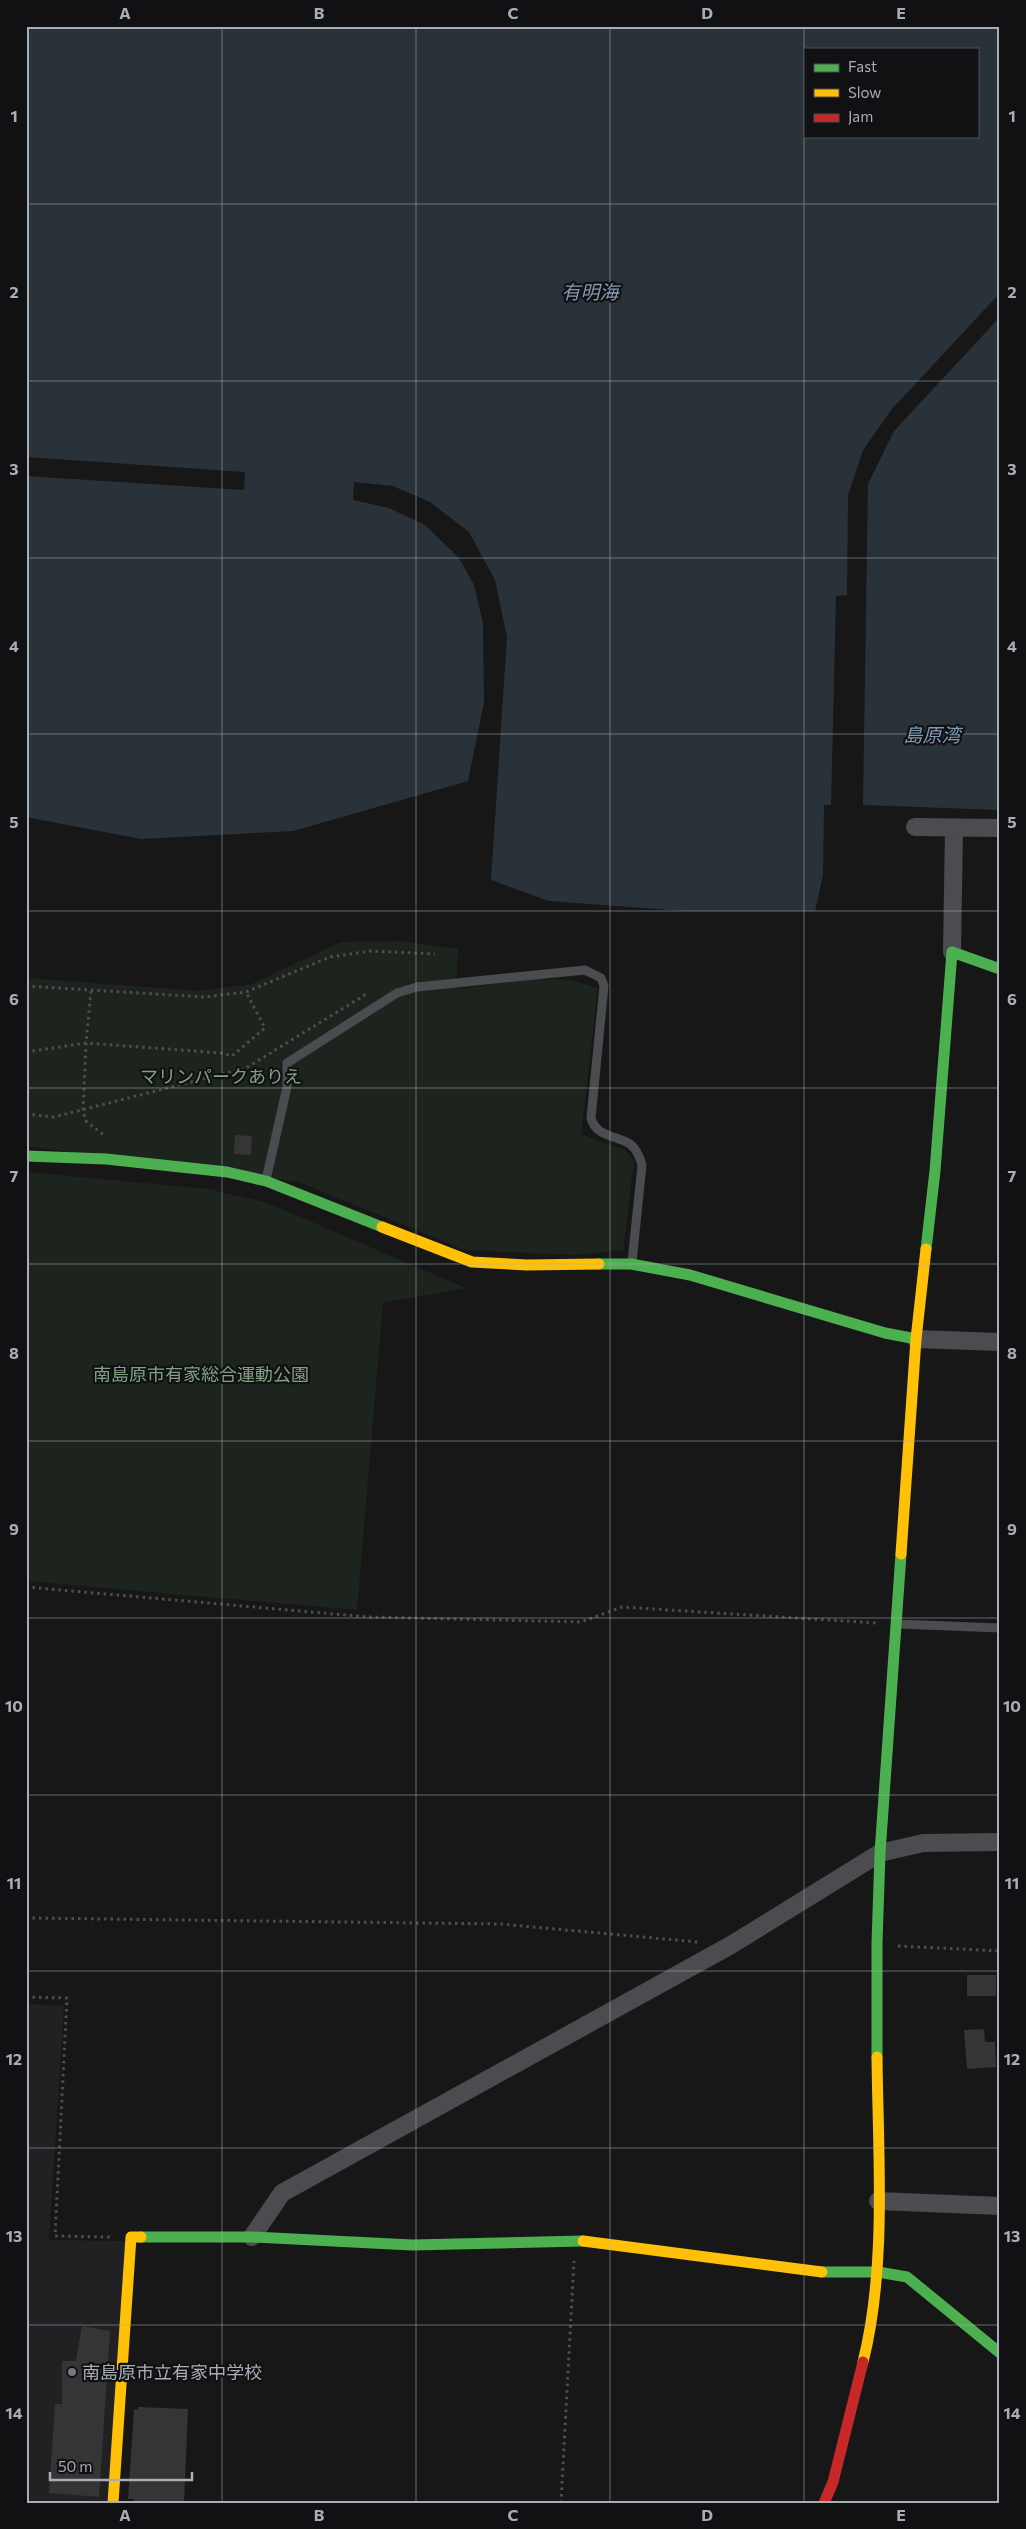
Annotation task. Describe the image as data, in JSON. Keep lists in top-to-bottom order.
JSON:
{
  "water": ["有明海", "島原湾"],
  "parks": ["マリンパークありえ", "南島原市有家総合運動公園"],
  "places": ["南島原市立有家中学校"],
  "legend": ["Fast", "Slow", "Jam"],
  "scale_bar": "50 m",
  "grid": {
    "columns": [
      "A",
      "B",
      "C",
      "D",
      "E"
    ],
    "rows": [
      "1",
      "2",
      "3",
      "4",
      "5",
      "6",
      "7",
      "8",
      "9",
      "10",
      "11",
      "12",
      "13",
      "14"
    ]
  }
}
